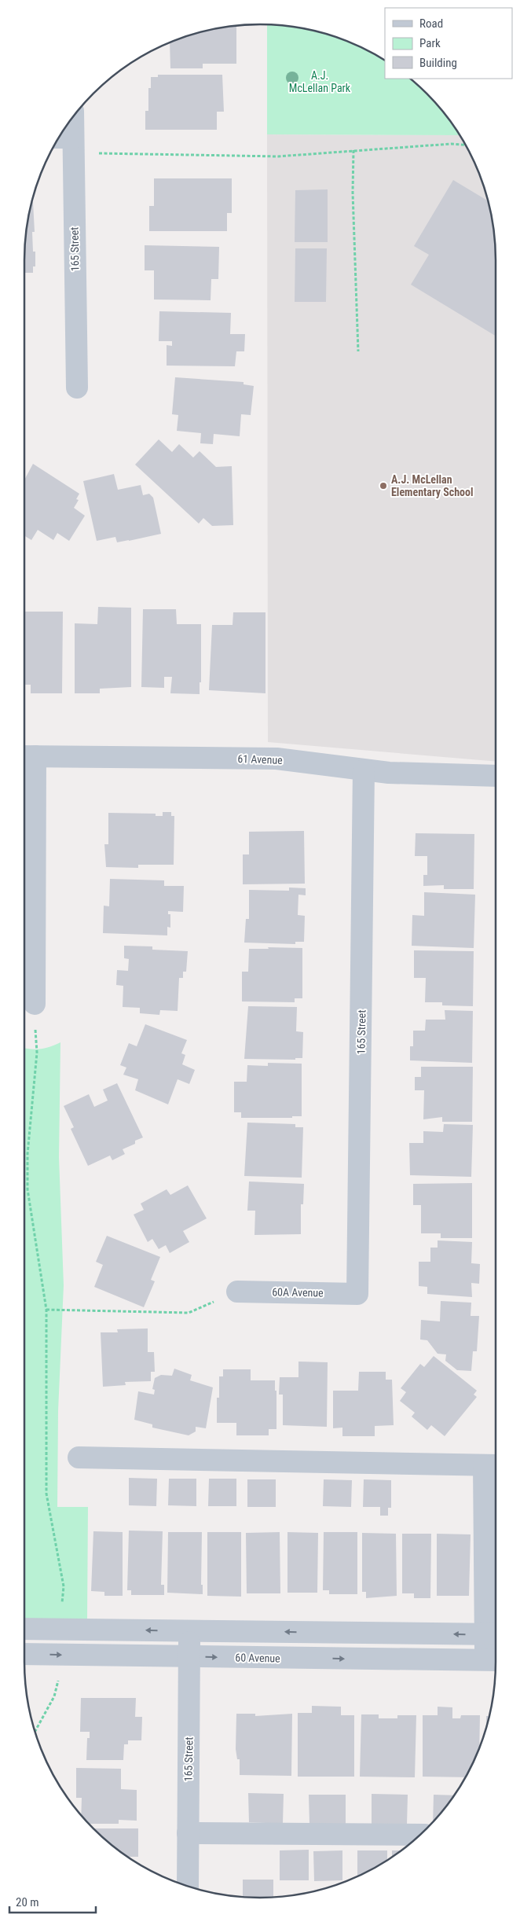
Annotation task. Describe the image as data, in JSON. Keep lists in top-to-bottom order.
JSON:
{
  "streets": {
    "street": [
      "165 Street",
      "61 Avenue",
      "60A Avenue",
      "60 Avenue"
    ]
  },
  "crossings": [
    ["165 Street", "61 Avenue"],
    ["165 Street", "60A Avenue"],
    ["165 Street", "60 Avenue"]
  ],
  "parks": ["A.J. McLellan Park"],
  "places": ["A.J. McLellan Elementary School"],
  "legend": ["Road", "Park", "Building"],
  "scale_bar": "20 m"
}
